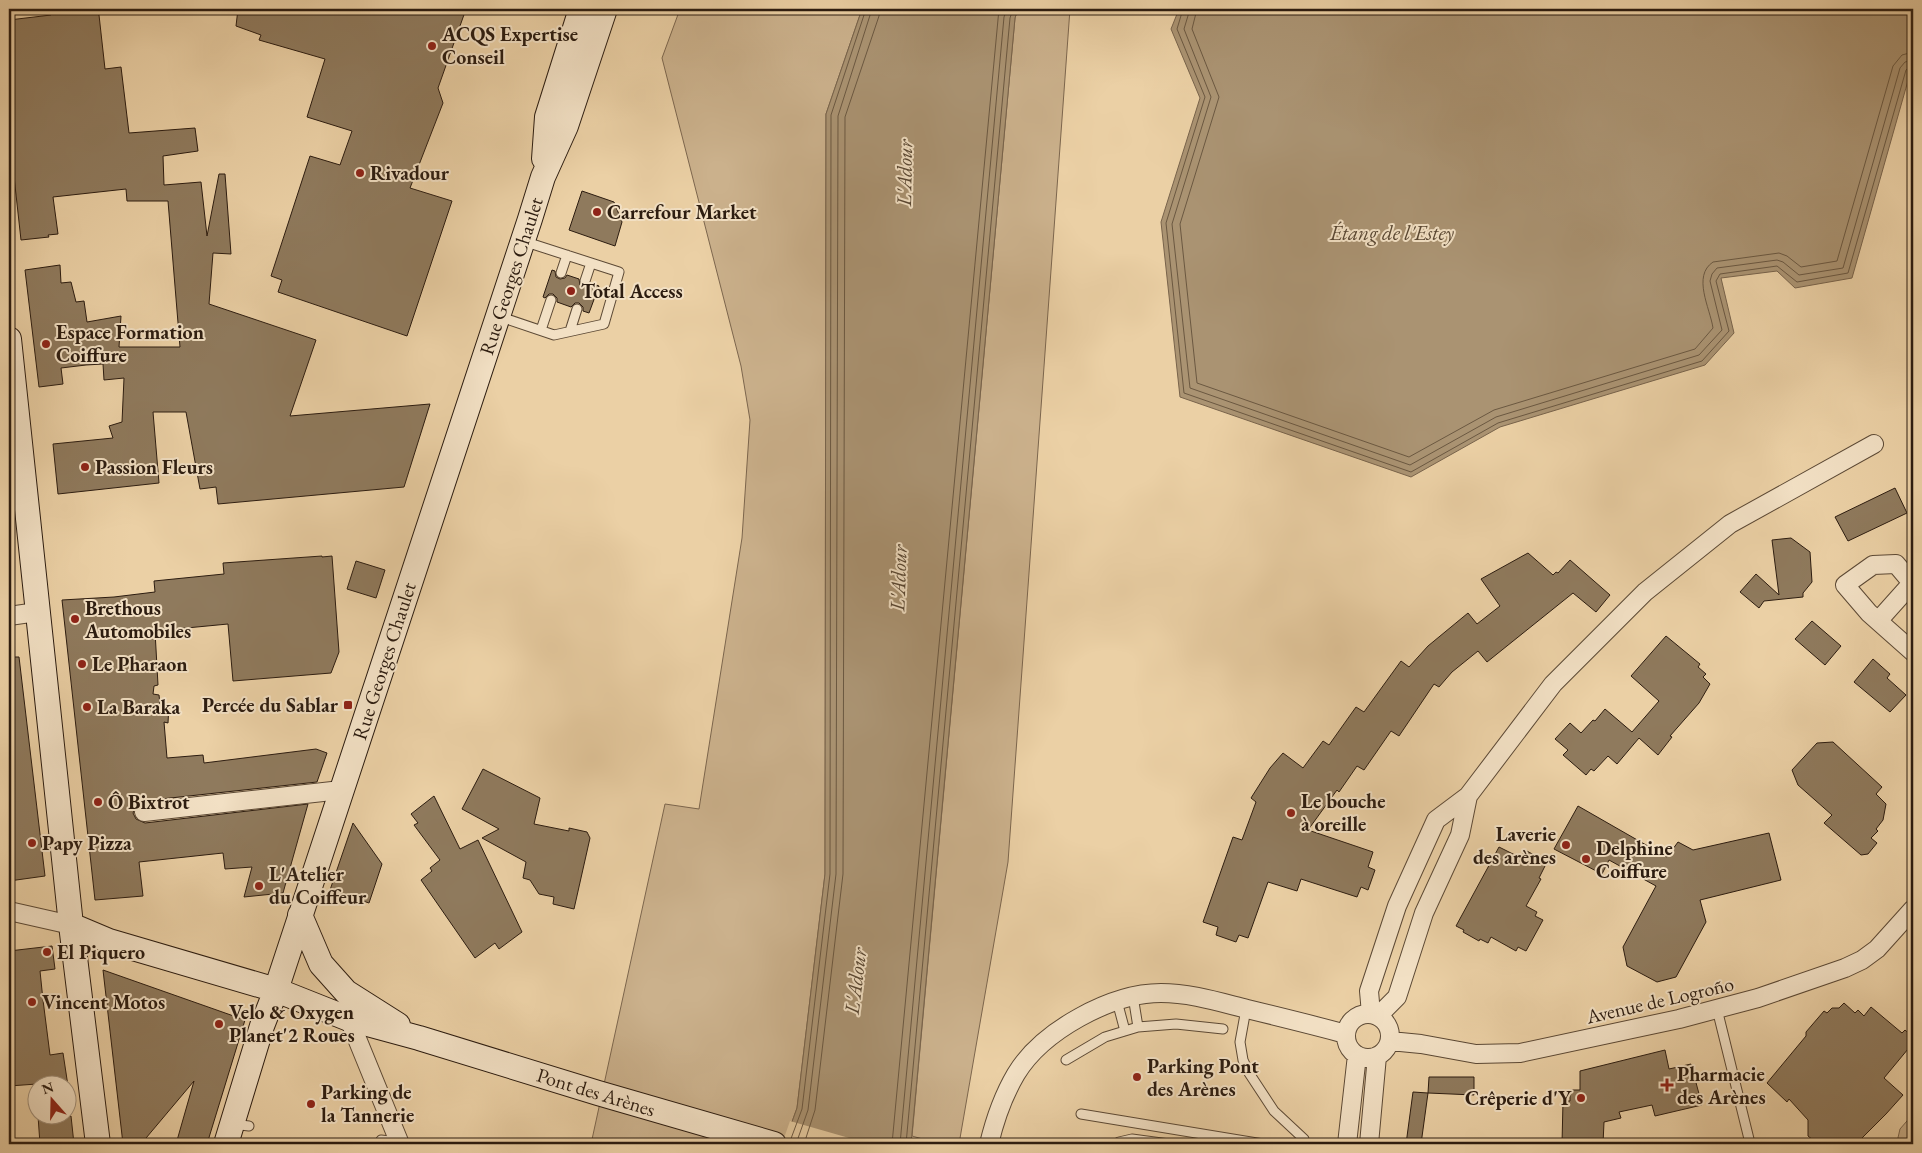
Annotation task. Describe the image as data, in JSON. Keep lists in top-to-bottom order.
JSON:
{
  "streets": {
    "main road": ["Rue Georges Chaulet", "Pont des Arènes"],
    "street": ["Avenue de Logroño"]
  },
  "water": ["L'Adour", "Étang de l'Estey"],
  "places": {
    "other": [
      "ACQS Expertise Conseil",
      "Rivadour",
      "Carrefour Market",
      "Total Access",
      "Espace Formation Coiffure",
      "Passion Fleurs",
      "Brethous Automobiles",
      "Le Pharaon",
      "La Baraka",
      "Ô Bixtrot",
      "Le bouche à oreille",
      "Papy Pizza",
      "Laverie des arènes",
      "Delphine Coiffure",
      "L'Atelier du Coiffeur",
      "El Piquero",
      "Vincent Motos",
      "Velo & Oxygen Planet'2 Roues",
      "Parking Pont des Arènes",
      "Crêperie d'Y",
      "Parking de la Tannerie"
    ],
    "transit": ["Percée du Sablar"],
    "health": ["Pharmacie des Arènes"]
  },
  "north": "top"
}
